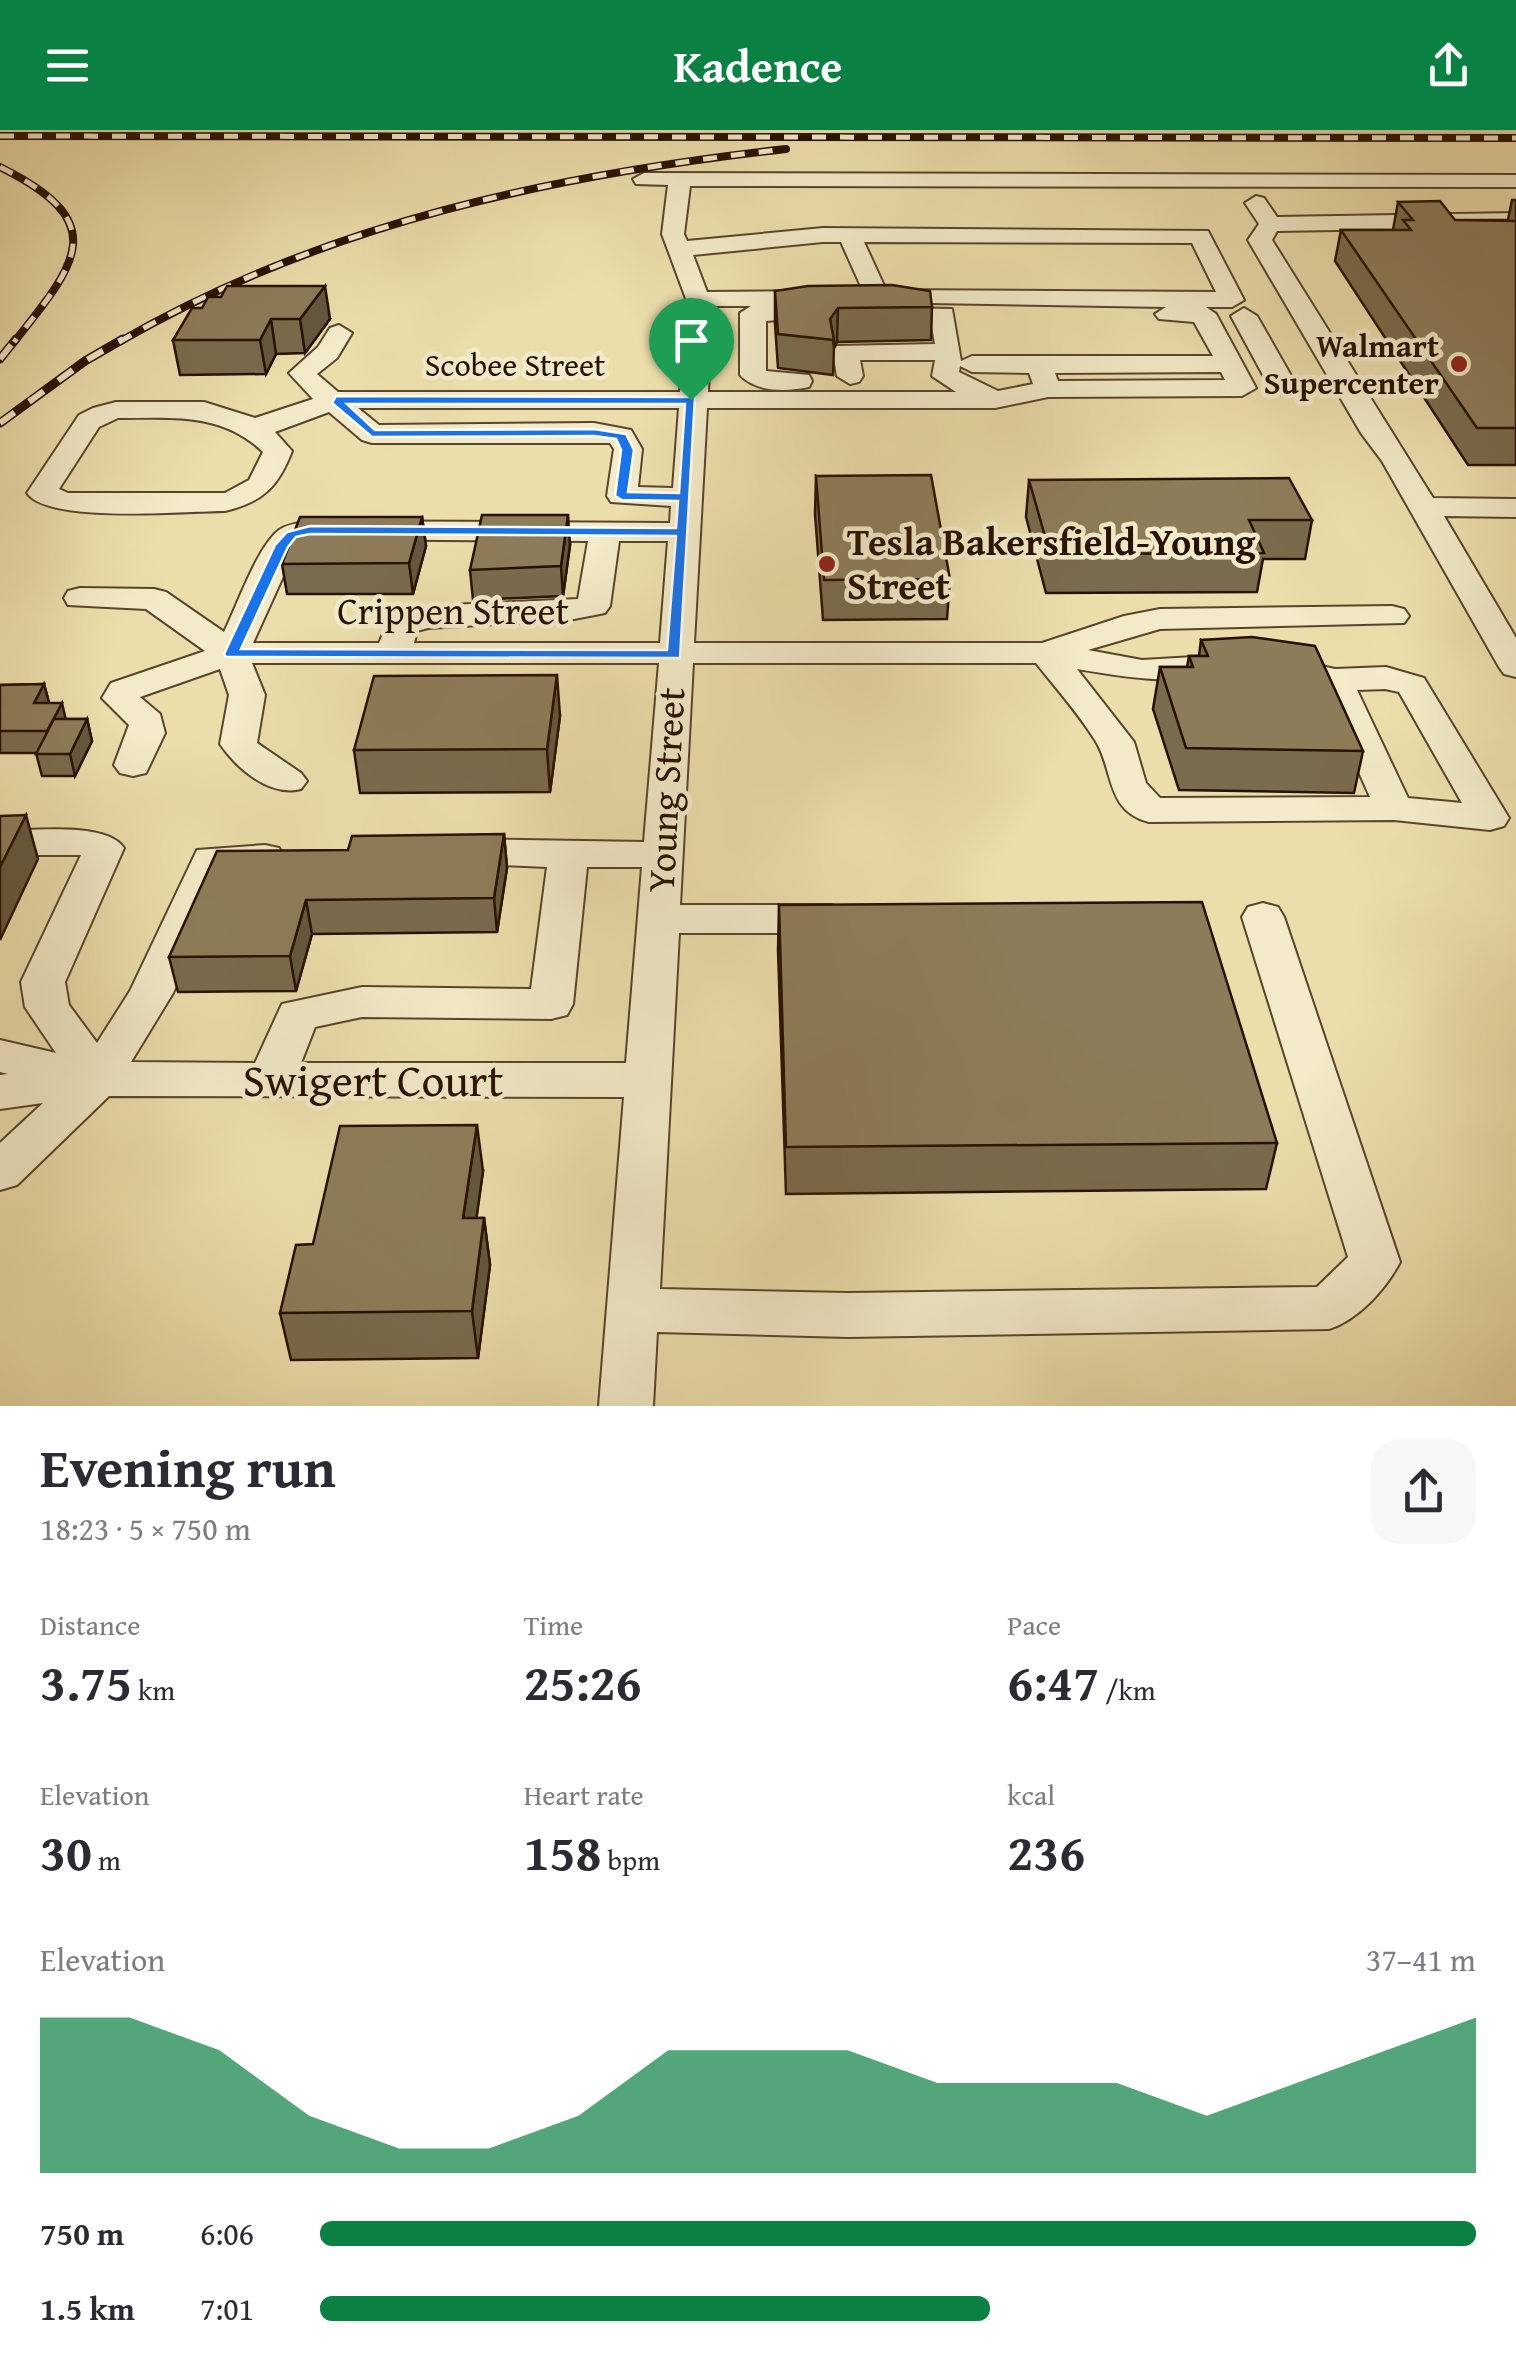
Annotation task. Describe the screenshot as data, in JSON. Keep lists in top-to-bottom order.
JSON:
{
  "streets": {
    "street": [
      "Scobee Street",
      "Crippen Street",
      "Young Street",
      "Swigert Court"
    ]
  },
  "crossings": [
    ["Scobee Street", "Young Street"],
    ["Crippen Street", "Young Street"],
    ["Young Street", "Swigert Court"]
  ],
  "places": ["Walmart Supercenter", "Tesla Bakersfield-Young Street"],
  "page": {
    "header": "Kadence",
    "heading": ["Evening run", "18:23 · 5 × 750 m"],
    "stats": [
      ["Distance", "3.75 km"],
      ["Time", "25:26"],
      ["Pace", "6:47 /km"],
      ["Elevation", "30 m"],
      ["Heart rate", "158 bpm"],
      ["kcal", "236"]
    ],
    "chart": ["Elevation", "37–41 m"],
    "list": [
      {
        "name": "750 m",
        "note": "6:06"
      },
      {
        "name": "1.5 km",
        "note": "7:01"
      }
    ]
  }
}
